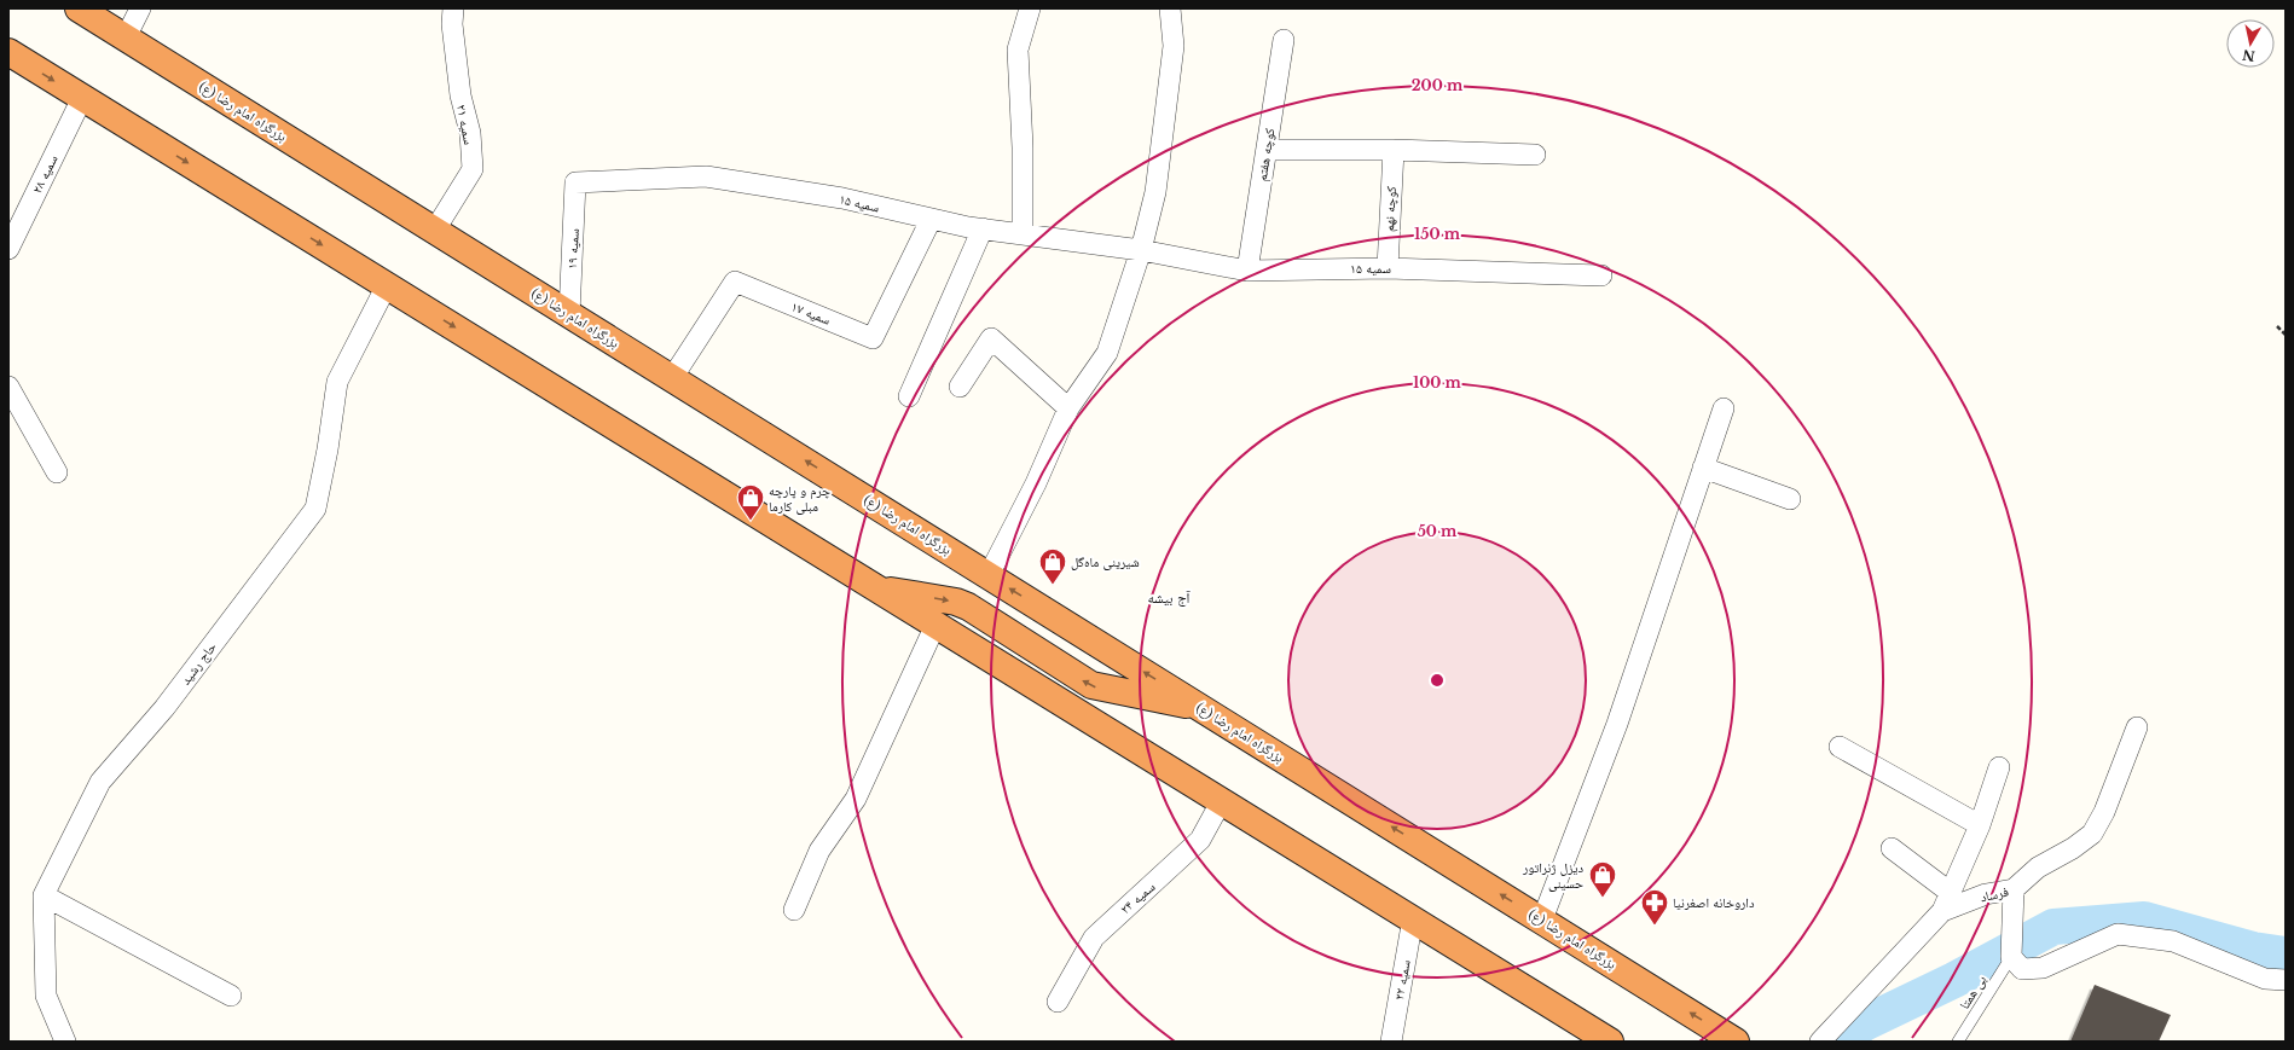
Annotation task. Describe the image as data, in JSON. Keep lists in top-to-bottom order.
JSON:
{
  "streets": {
    "highway": ["بزرگراه امام رضا (ع)"],
    "street": [
      "سمیه ۲۱",
      "کوچه هفتم",
      "سمیه ۲۸",
      "سمیه ۱۵",
      "کوچه نهم",
      "سمیه ۱۹",
      "سمیه ۱۷",
      "حاج رشید",
      "فرساد",
      "سمیه ۲۴",
      "سمیه ۲۲"
    ],
    "lane": ["بی همتا"]
  },
  "crossings": [
    ["بزرگراه امام رضا (ع)", "سمیه ۲۱"],
    ["بزرگراه امام رضا (ع)", "سمیه ۱۹"],
    ["بزرگراه امام رضا (ع)", "سمیه ۱۷"],
    ["کوچه هفتم", "سمیه ۱۵"],
    ["سمیه ۱۵", "کوچه نهم"],
    ["سمیه ۱۵", "سمیه ۱۹"],
    ["سمیه ۱۵", "سمیه ۱۷"]
  ],
  "districts": ["آج بیشه"],
  "places": {
    "shop": ["چرم و پارچه مبلی کارما", "شیرینی ماه‌گل", "دیزل ژنراتور حسینی"],
    "pharmacy": ["داروخانه اصغرنیا"]
  },
  "north": "bottom",
  "rings": [
    "200 m",
    "150 m",
    "100 m",
    "50 m"
  ]
}
